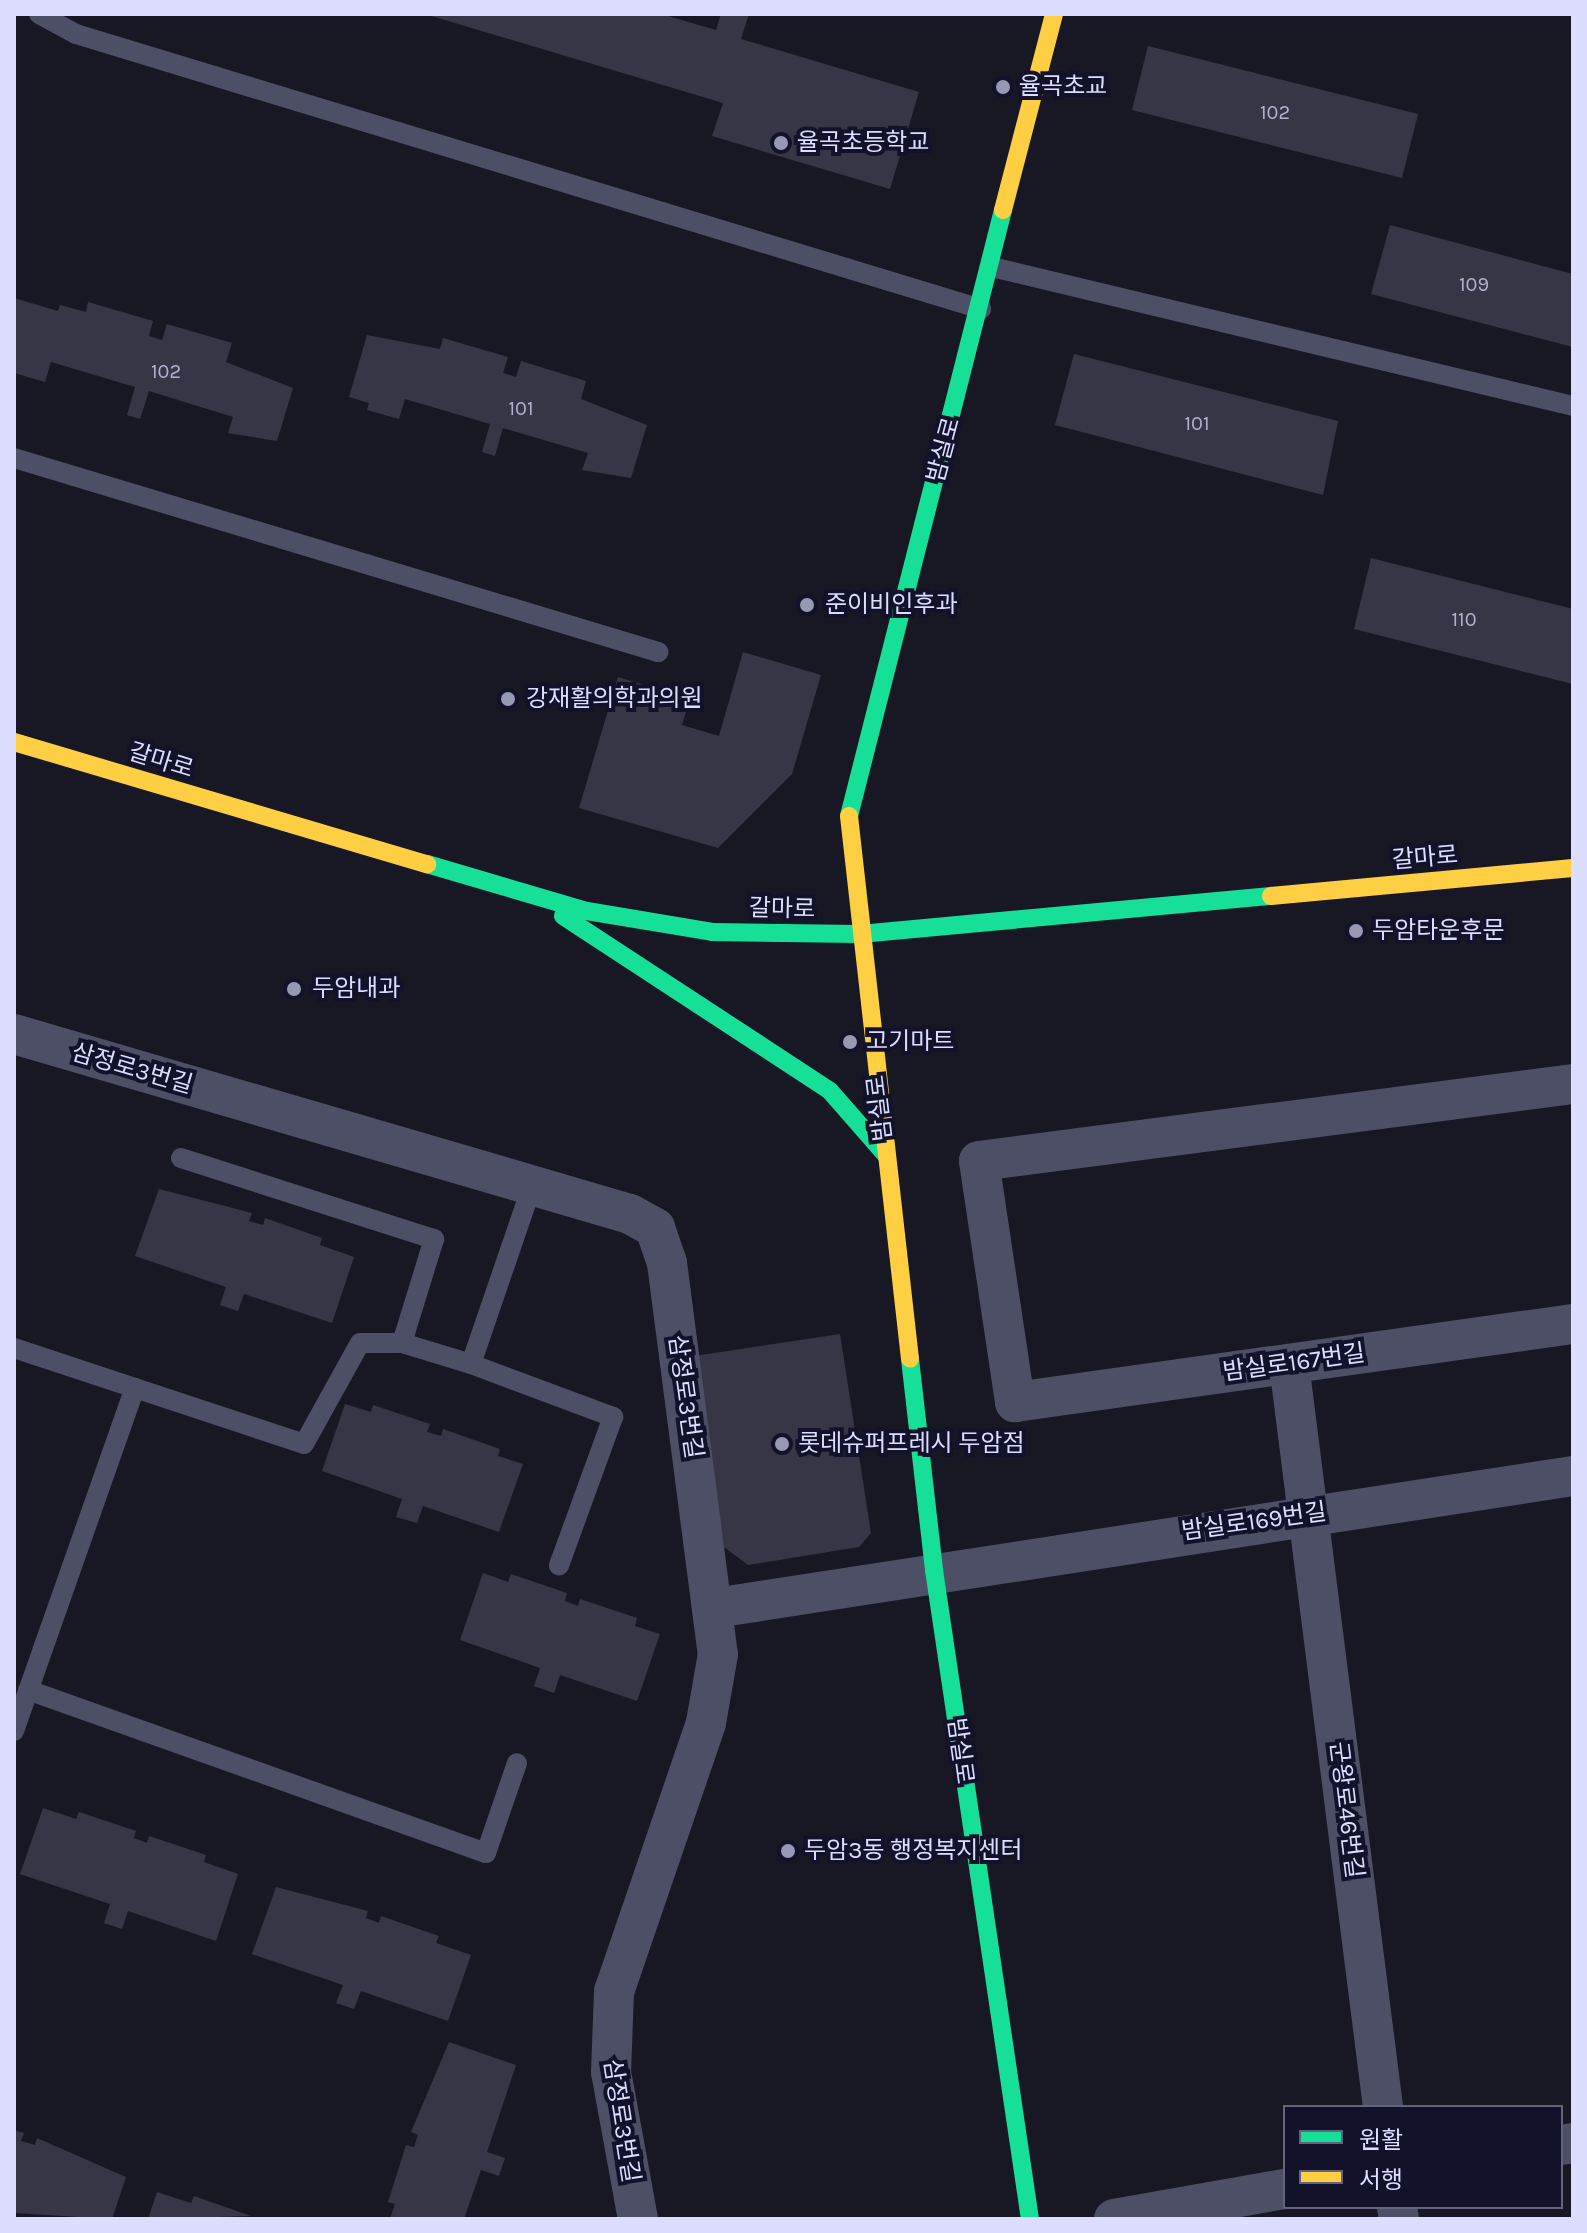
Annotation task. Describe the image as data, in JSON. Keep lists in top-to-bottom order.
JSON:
{
  "streets": {
    "main road": ["밤실로", "갈마로"],
    "street": [
      "삼정로3번길",
      "밤실로167번길",
      "밤실로169번길",
      "군왕로46번길"
    ]
  },
  "crossings": [
    ["밤실로", "갈마로"],
    ["밤실로", "밤실로169번길"],
    ["삼정로3번길", "밤실로169번길"],
    ["밤실로167번길", "군왕로46번길"],
    ["밤실로169번길", "군왕로46번길"]
  ],
  "places": [
    "율곡초교",
    "율곡초등학교",
    "준이비인후과",
    "강재활의학과의원",
    "두암타운후문",
    "두암내과",
    "고기마트",
    "롯데슈퍼프레시 두암점",
    "두암3동 행정복지센터"
  ],
  "house_numbers": [
    "102",
    "109",
    "102",
    "101",
    "101",
    "110"
  ],
  "legend": ["원활", "서행"]
}
